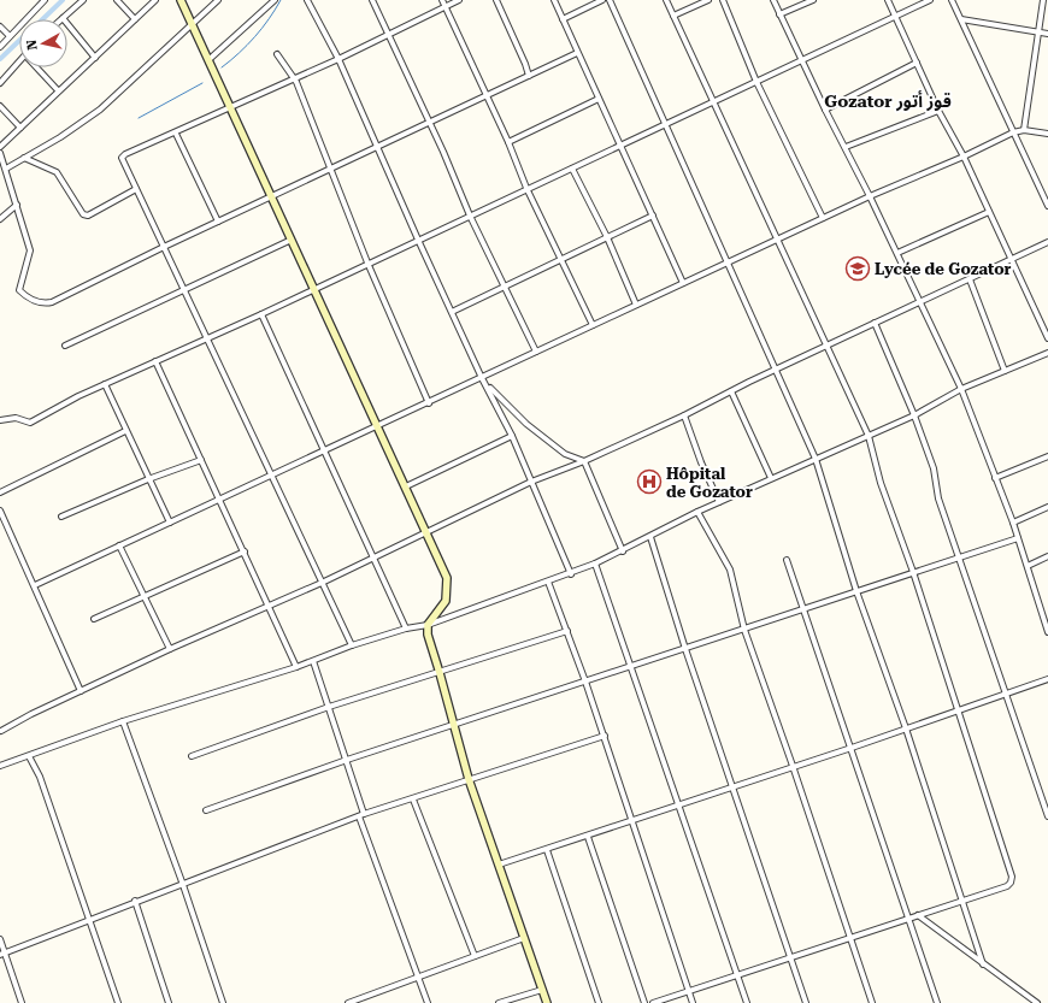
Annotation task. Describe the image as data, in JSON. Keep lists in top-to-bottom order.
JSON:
{
  "districts": ["Gozator قوز أتور"],
  "places": {
    "school or university": ["Lycée de Gozator"],
    "hospital": ["Hôpital de Gozator"]
  },
  "north": "left"
}
